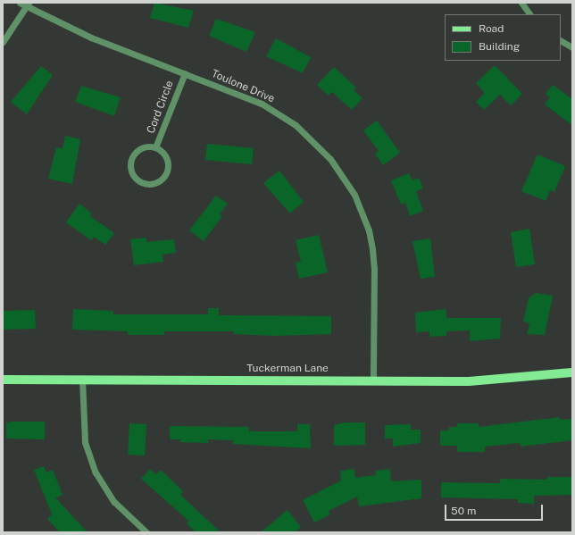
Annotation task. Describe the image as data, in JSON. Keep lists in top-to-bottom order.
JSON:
{
  "streets": {
    "main road": ["Tuckerman Lane"],
    "street": ["Toulone Drive", "Cord Circle"]
  },
  "crossings": [
    ["Toulone Drive", "Cord Circle"],
    ["Toulone Drive", "Tuckerman Lane"]
  ],
  "legend": ["Road", "Building"],
  "scale_bar": "50 m"
}
